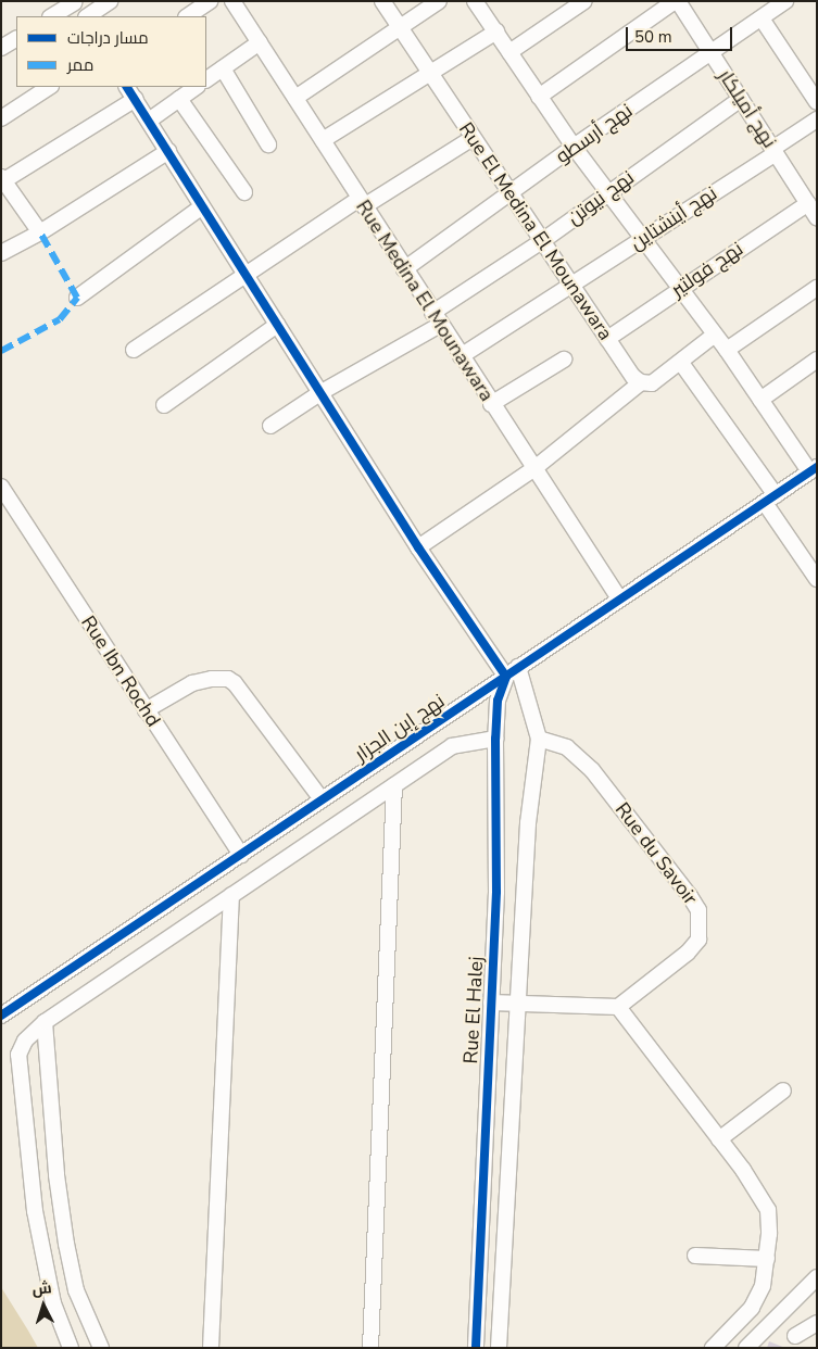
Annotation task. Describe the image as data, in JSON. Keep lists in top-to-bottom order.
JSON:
{
  "streets": {
    "street": [
      "نهج أميلكار",
      "نهج أرسطو",
      "نهج نيوتن",
      "نهج أينشتاين",
      "Rue El Medina El Mounawara",
      "نهج فولتير",
      "Rue Medina El Mounawara",
      "Rue Ibn Rochd",
      "نهج إبن الجزار",
      "Rue du Savoir",
      "Rue El Halej"
    ]
  },
  "crossings": [
    ["نهج أميلكار", "نهج أرسطو"],
    ["نهج أميلكار", "نهج نيوتن"],
    ["نهج أميلكار", "نهج أينشتاين"],
    ["نهج أميلكار", "نهج فولتير"],
    ["نهج أرسطو", "Rue El Medina El Mounawara"],
    ["نهج أرسطو", "Rue Medina El Mounawara"],
    ["نهج نيوتن", "Rue El Medina El Mounawara"],
    ["نهج نيوتن", "Rue Medina El Mounawara"],
    ["نهج أينشتاين", "Rue El Medina El Mounawara"],
    ["نهج أينشتاين", "Rue Medina El Mounawara"],
    ["Rue El Medina El Mounawara", "نهج فولتير"],
    ["Rue Medina El Mounawara", "نهج إبن الجزار"],
    ["Rue Ibn Rochd", "نهج إبن الجزار"],
    ["نهج إبن الجزار", "Rue El Halej"]
  ],
  "legend": ["مسار دراجات", "ممر"],
  "scale_bar": "50 m",
  "north": "top"
}
